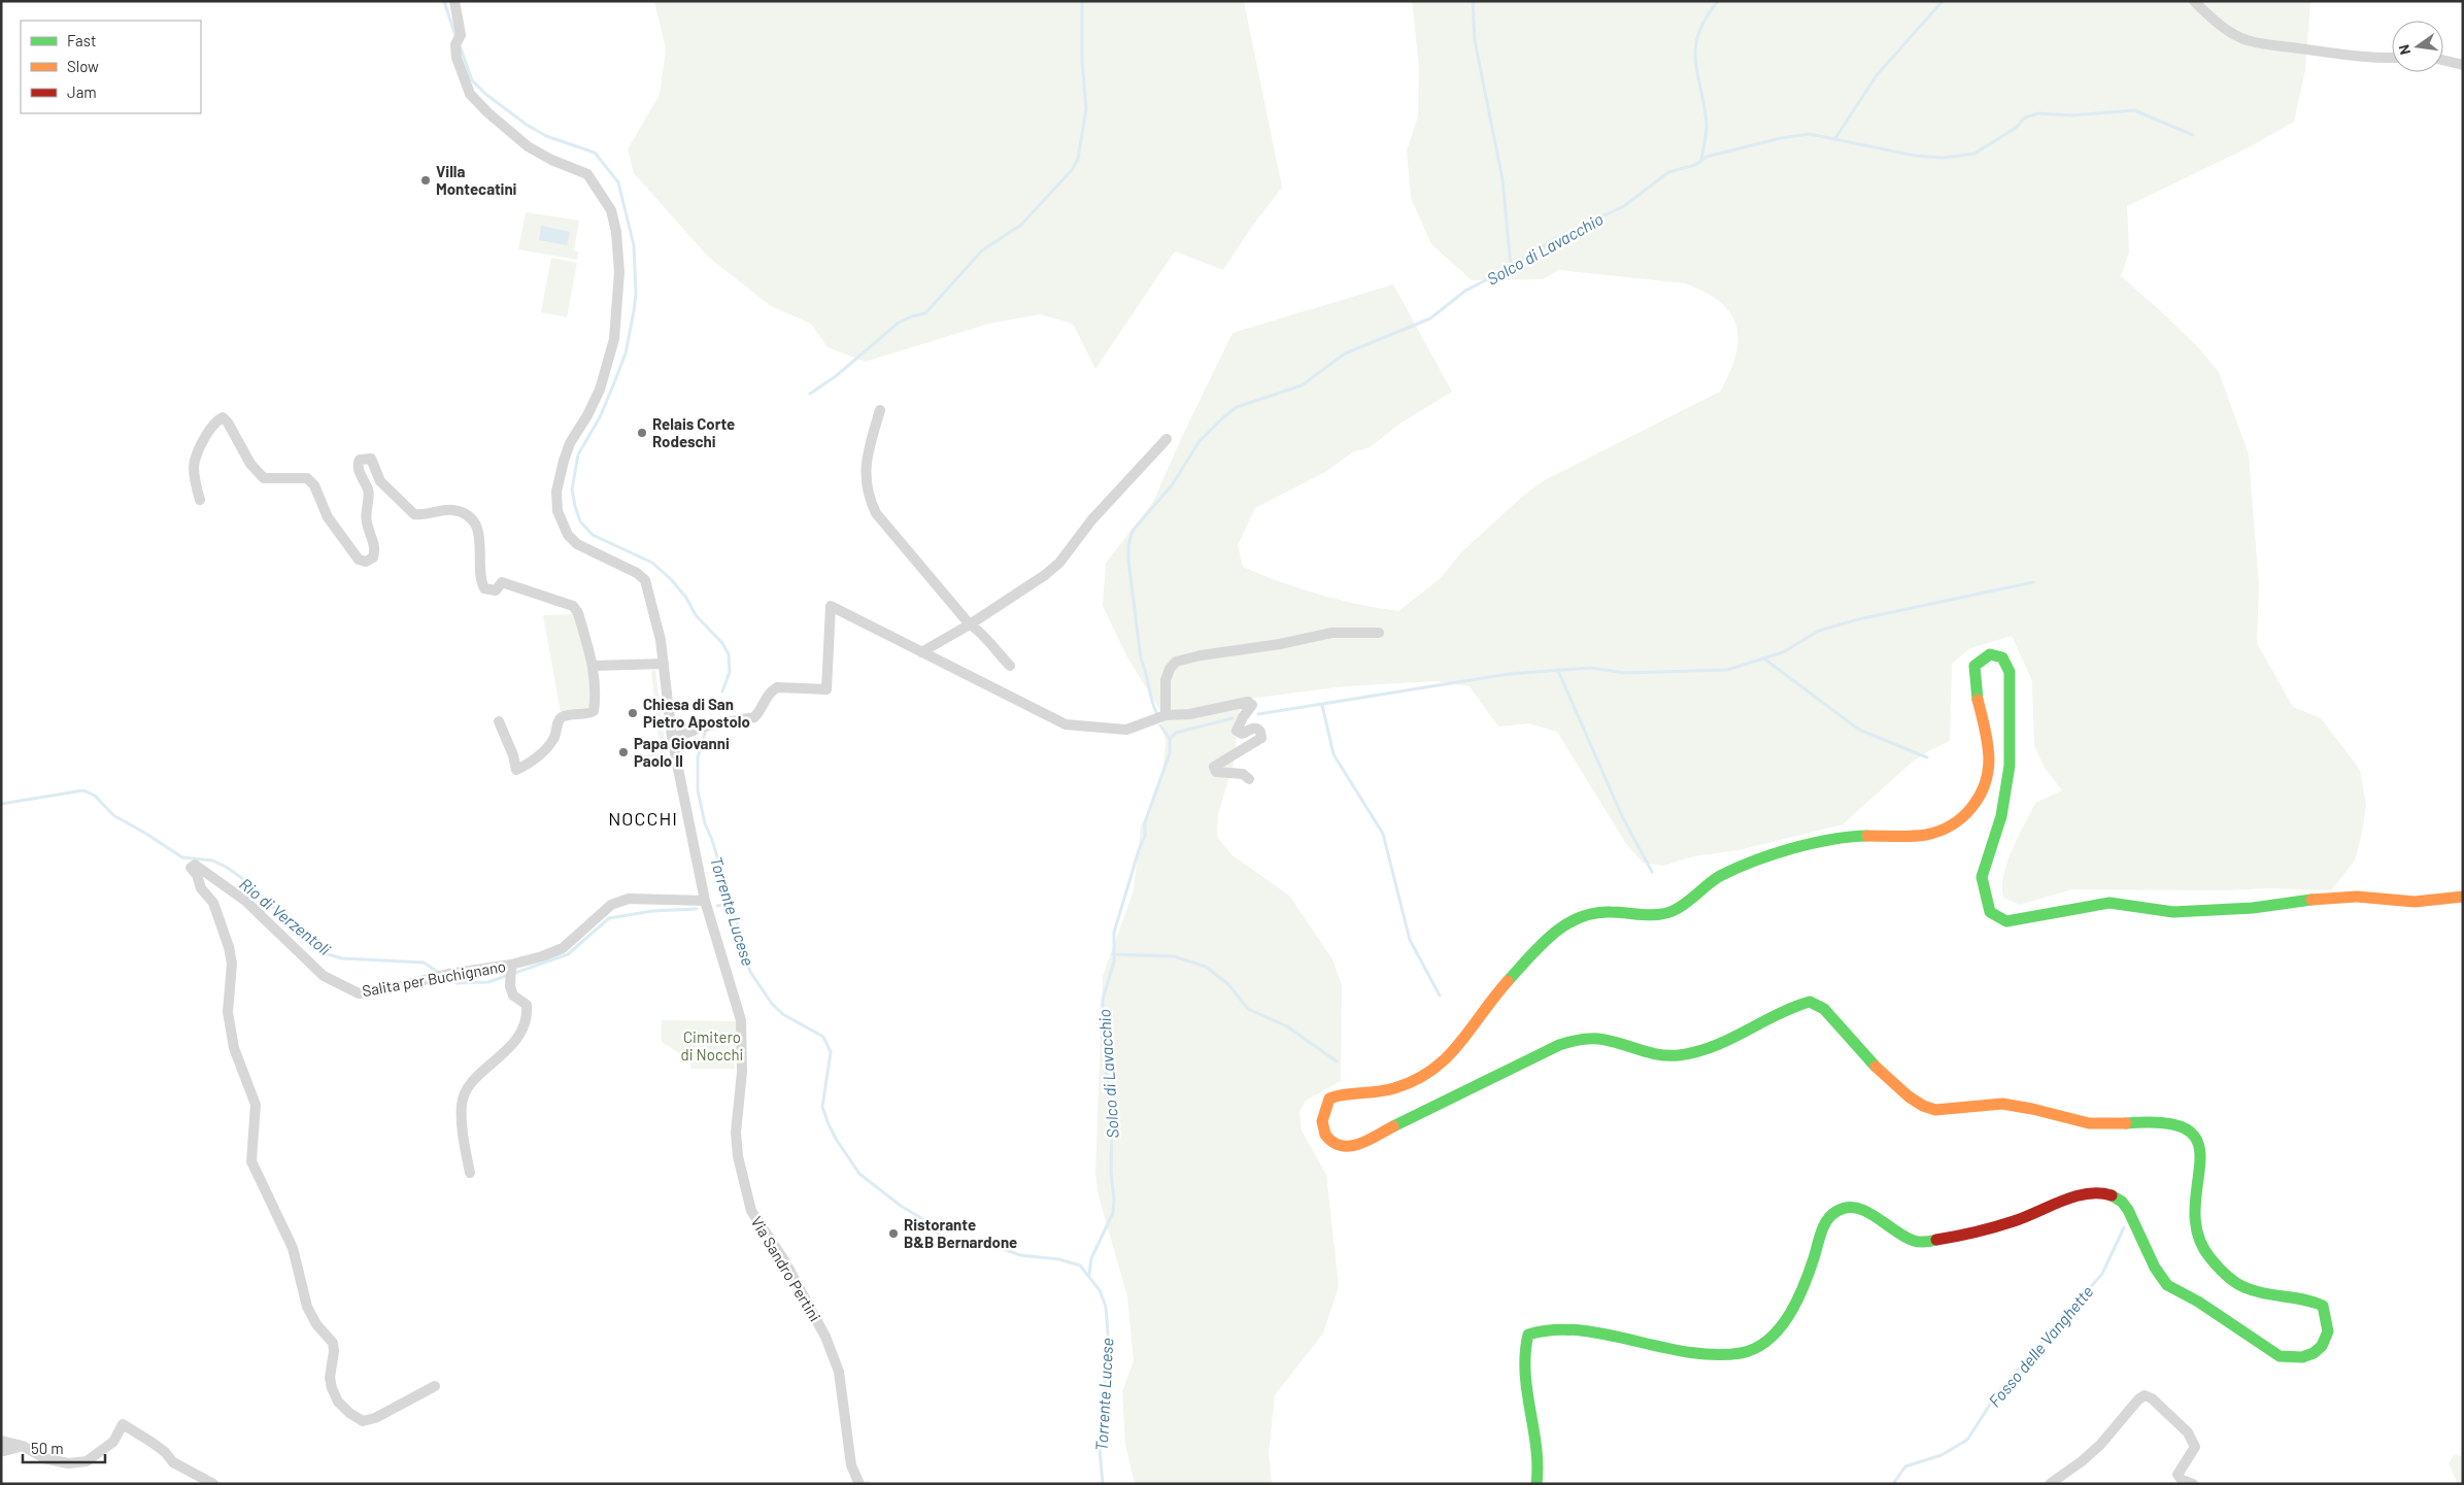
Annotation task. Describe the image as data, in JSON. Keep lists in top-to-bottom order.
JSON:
{
  "streets": {
    "street": ["Salita per Buchignano", "Via Sandro Pertini"]
  },
  "crossings": [
    ["Salita per Buchignano", "Via Sandro Pertini"]
  ],
  "districts": ["NOCCHI"],
  "water": [
    "Solco di Lavacchio",
    "Torrente Lucese",
    "Rio di Verzentoli",
    "Fosso delle Vanghette"
  ],
  "parks": ["Cimitero di Nocchi"],
  "places": [
    "Villa Montecatini",
    "Relais Corte Rodeschi",
    "Chiesa di San Pietro Apostolo",
    "Papa Giovanni Paolo II",
    "Ristorante B&B Bernardone"
  ],
  "legend": ["Fast", "Slow", "Jam"],
  "scale_bar": "50 m",
  "north": "left"
}
